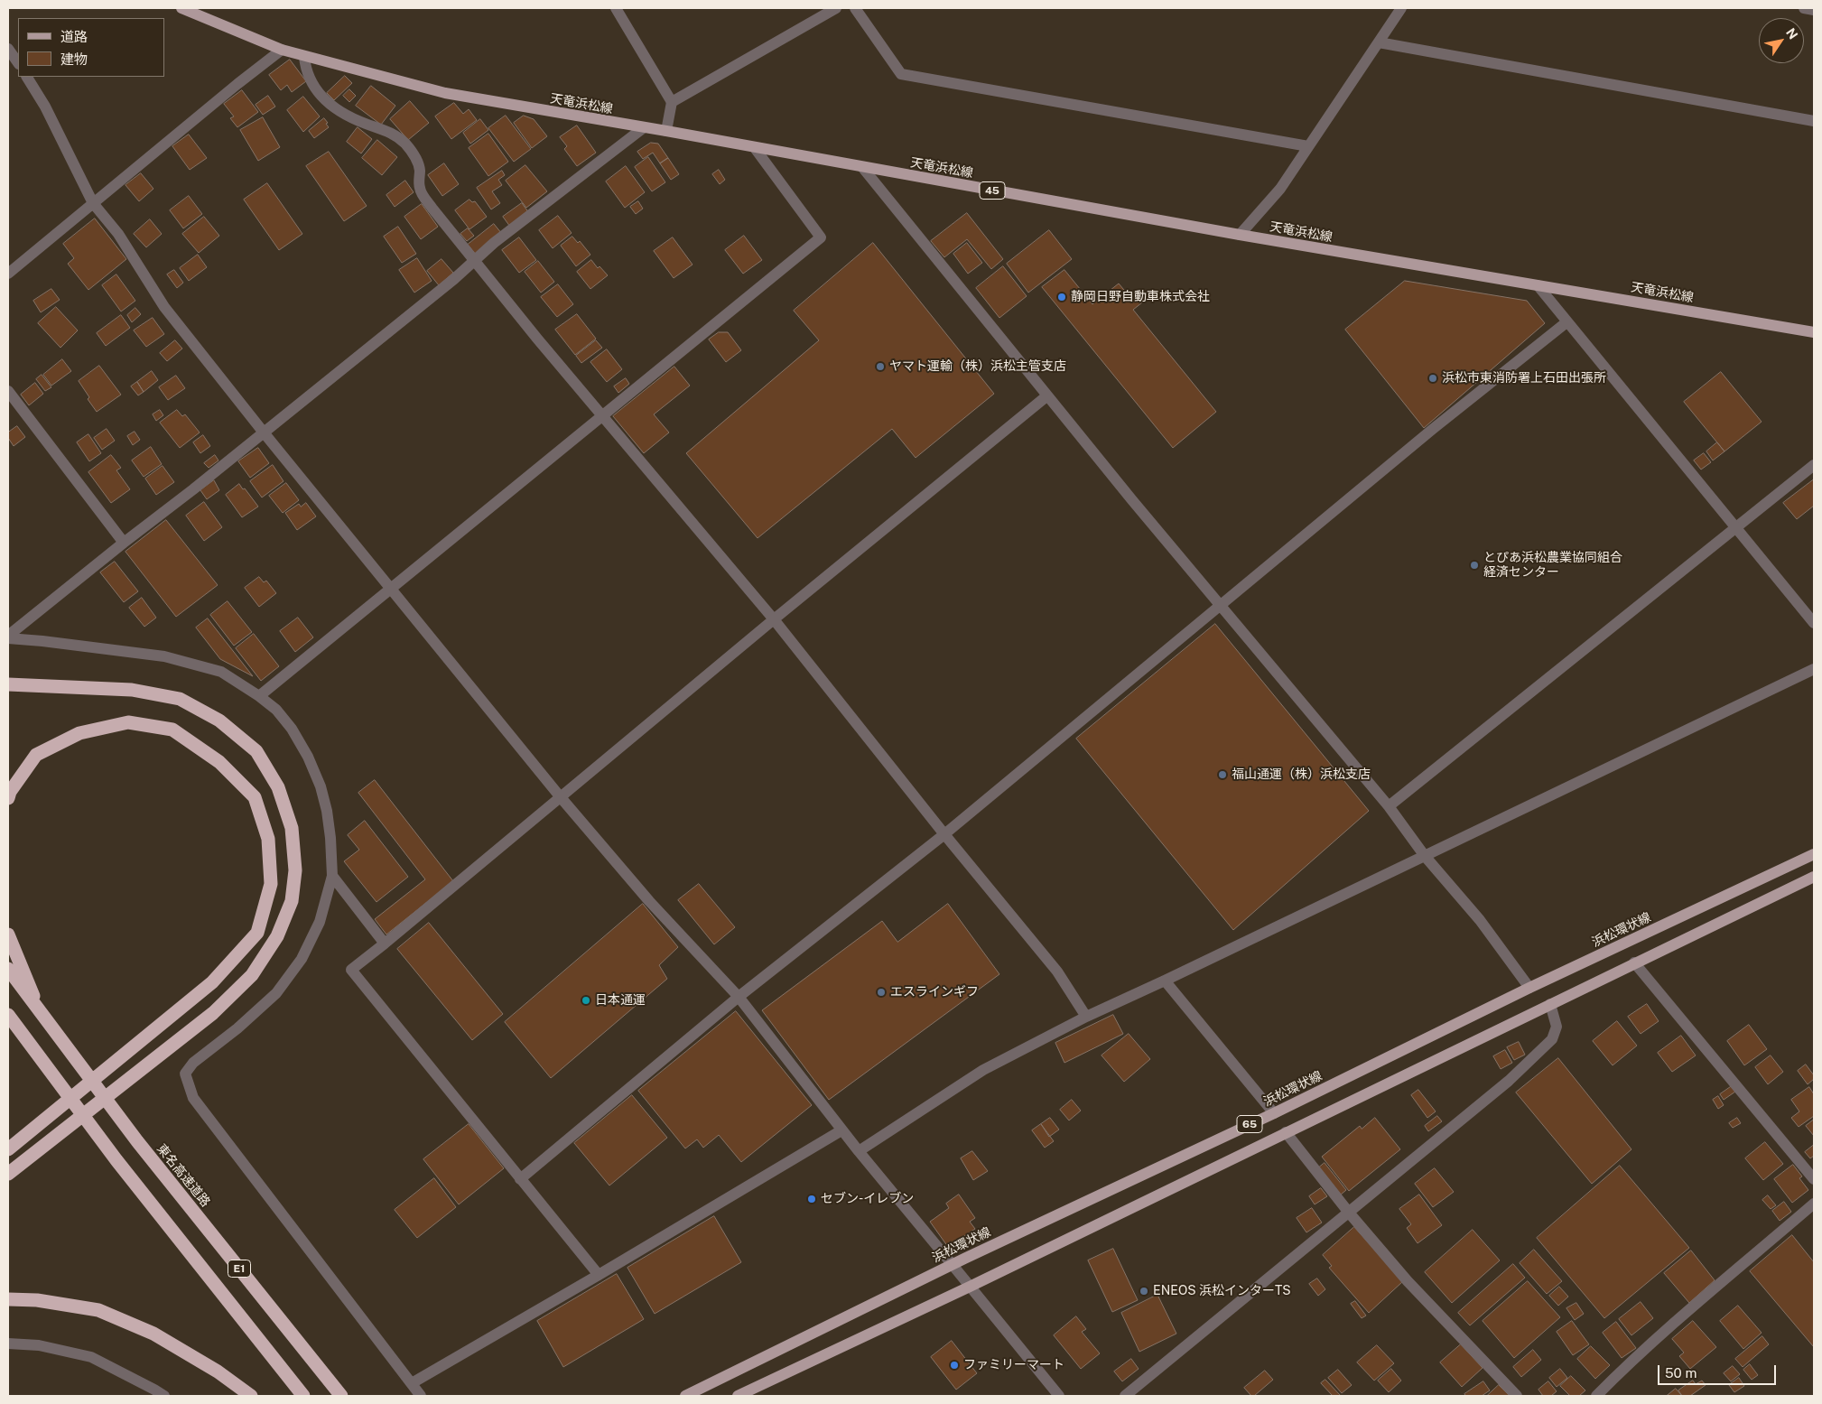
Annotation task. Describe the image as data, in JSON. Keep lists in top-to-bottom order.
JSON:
{
  "streets": {
    "highway": ["東名高速道路", "E1"],
    "main road": [
      "天竜浜松線",
      "45",
      "浜松環状線",
      "65"
    ]
  },
  "places": [
    "静岡日野自動車株式会社",
    "ヤマト運輸（株）浜松主管支店",
    "浜松市東消防署上石田出張所",
    "とぴあ浜松農業協同組合 経済センター",
    "福山通運（株）浜松支店",
    "エスラインギフ",
    "日本通運",
    "セブン-イレブン",
    "ENEOS 浜松インターTS",
    "ファミリーマート"
  ],
  "legend": ["道路", "建物"],
  "scale_bar": "50 m",
  "north": "top right"
}
